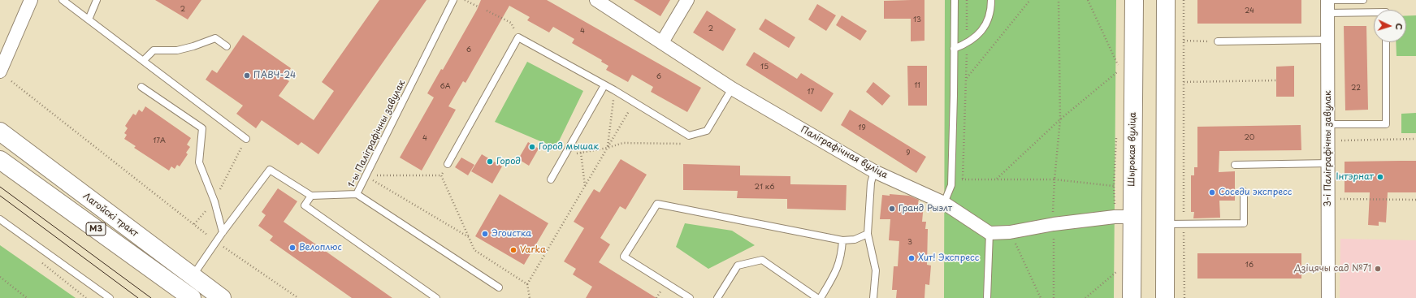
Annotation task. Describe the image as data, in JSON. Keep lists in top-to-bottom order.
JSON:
{
  "streets": {
    "main road": ["Шырокая вуліца", "Лагойскі тракт", "М3"],
    "street": ["3-і Паліграфічны завулак", "Паліграфічная вуліца"],
    "lane": ["1-ы Паліграфічны завулак"]
  },
  "places": [
    "ПАВЧ-24",
    "Город мышак",
    "Город",
    "Інтэрнат",
    "Соседи экспресс",
    "Гранд Рыэлт",
    "Эгоистка",
    "Велоплюс",
    "Varka",
    "Хит! Экспресс",
    "Дзіцячы сад №71"
  ],
  "house_numbers": [
    "2",
    "24",
    "13",
    "2",
    "4",
    "6",
    "15",
    "6",
    "11",
    "6А",
    "22",
    "17",
    "19",
    "20",
    "4",
    "17А",
    "9",
    "21 к6",
    "3",
    "16"
  ],
  "north": "right"
}
